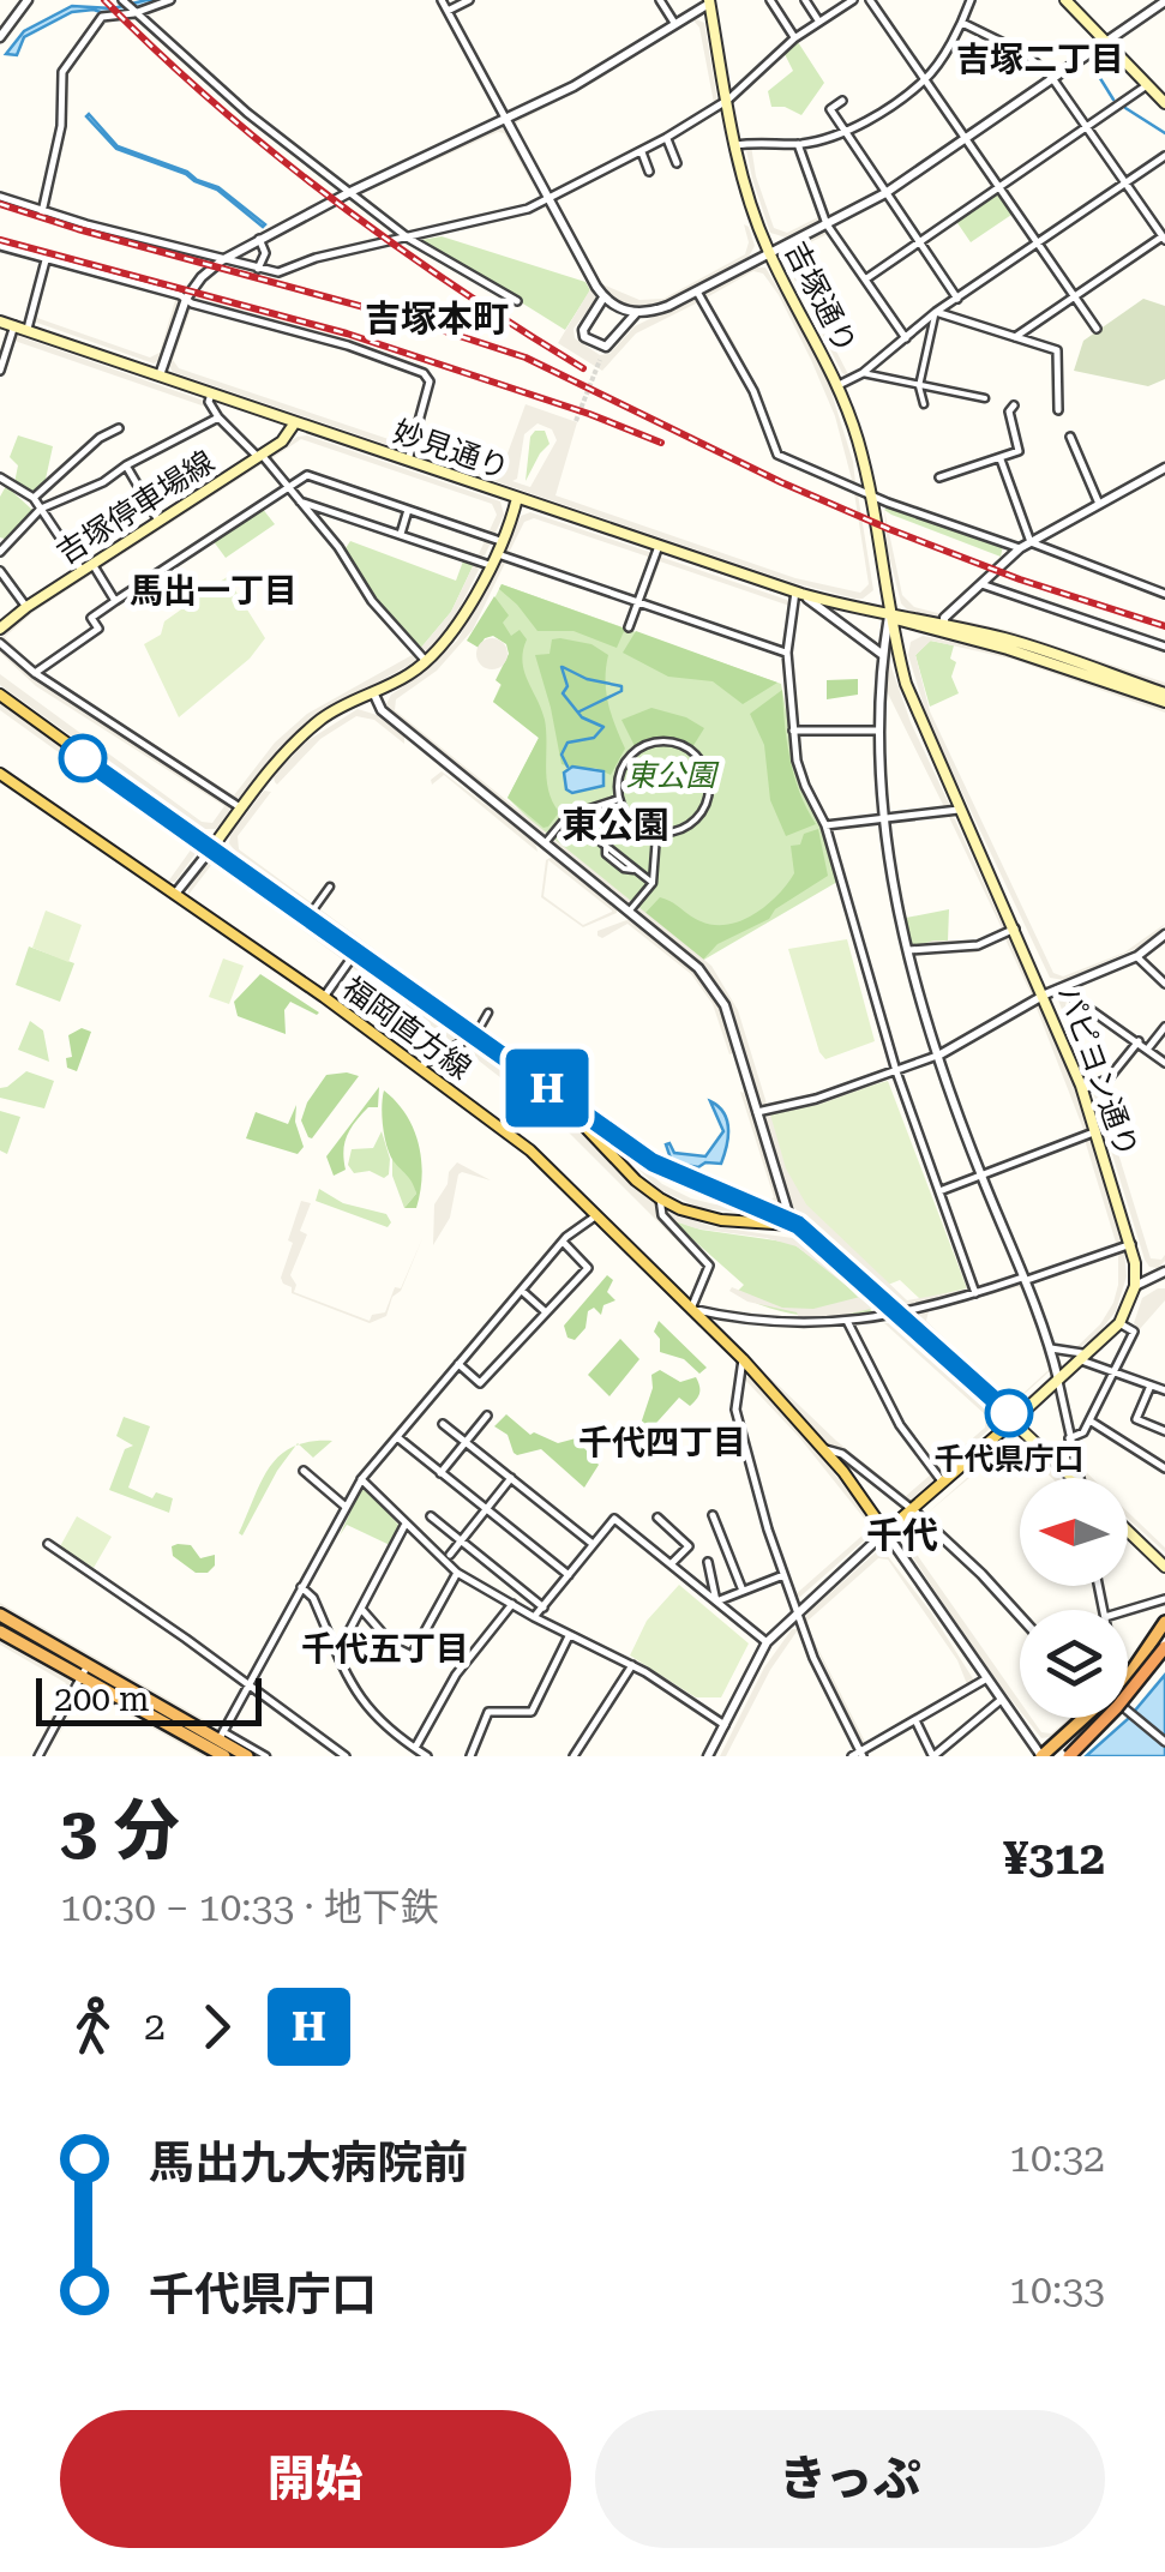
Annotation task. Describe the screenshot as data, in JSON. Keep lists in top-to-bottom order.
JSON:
{
  "streets": {
    "main road": [
      "吉塚通り",
      "妙見通り",
      "吉塚停車場線",
      "福岡直方線",
      "パピヨン通り"
    ]
  },
  "crossings": [
    ["吉塚通り", "妙見通り"],
    ["吉塚通り", "パピヨン通り"],
    ["妙見通り", "吉塚停車場線"],
    ["妙見通り", "パピヨン通り"],
    ["福岡直方線", "パピヨン通り"]
  ],
  "districts": [
    "吉塚二丁目",
    "吉塚本町",
    "馬出一丁目",
    "東公園",
    "千代四丁目",
    "千代",
    "千代五丁目"
  ],
  "parks": ["東公園"],
  "places": ["千代県庁口"],
  "lines": ["metro line H"],
  "scale_bar": "200 m",
  "north": "left",
  "page": {
    "on_map": "H",
    "scale": "200 m",
    "heading": ["3 分", "10:30 – 10:33 · 地下鉄", "¥312"],
    "legs": ["2", "H"],
    "list": [
      {
        "name": "馬出九大病院前",
        "value": "10:32"
      },
      {
        "name": "千代県庁口",
        "value": "10:33"
      }
    ],
    "buttons": ["開始", "きっぷ"]
  }
}
